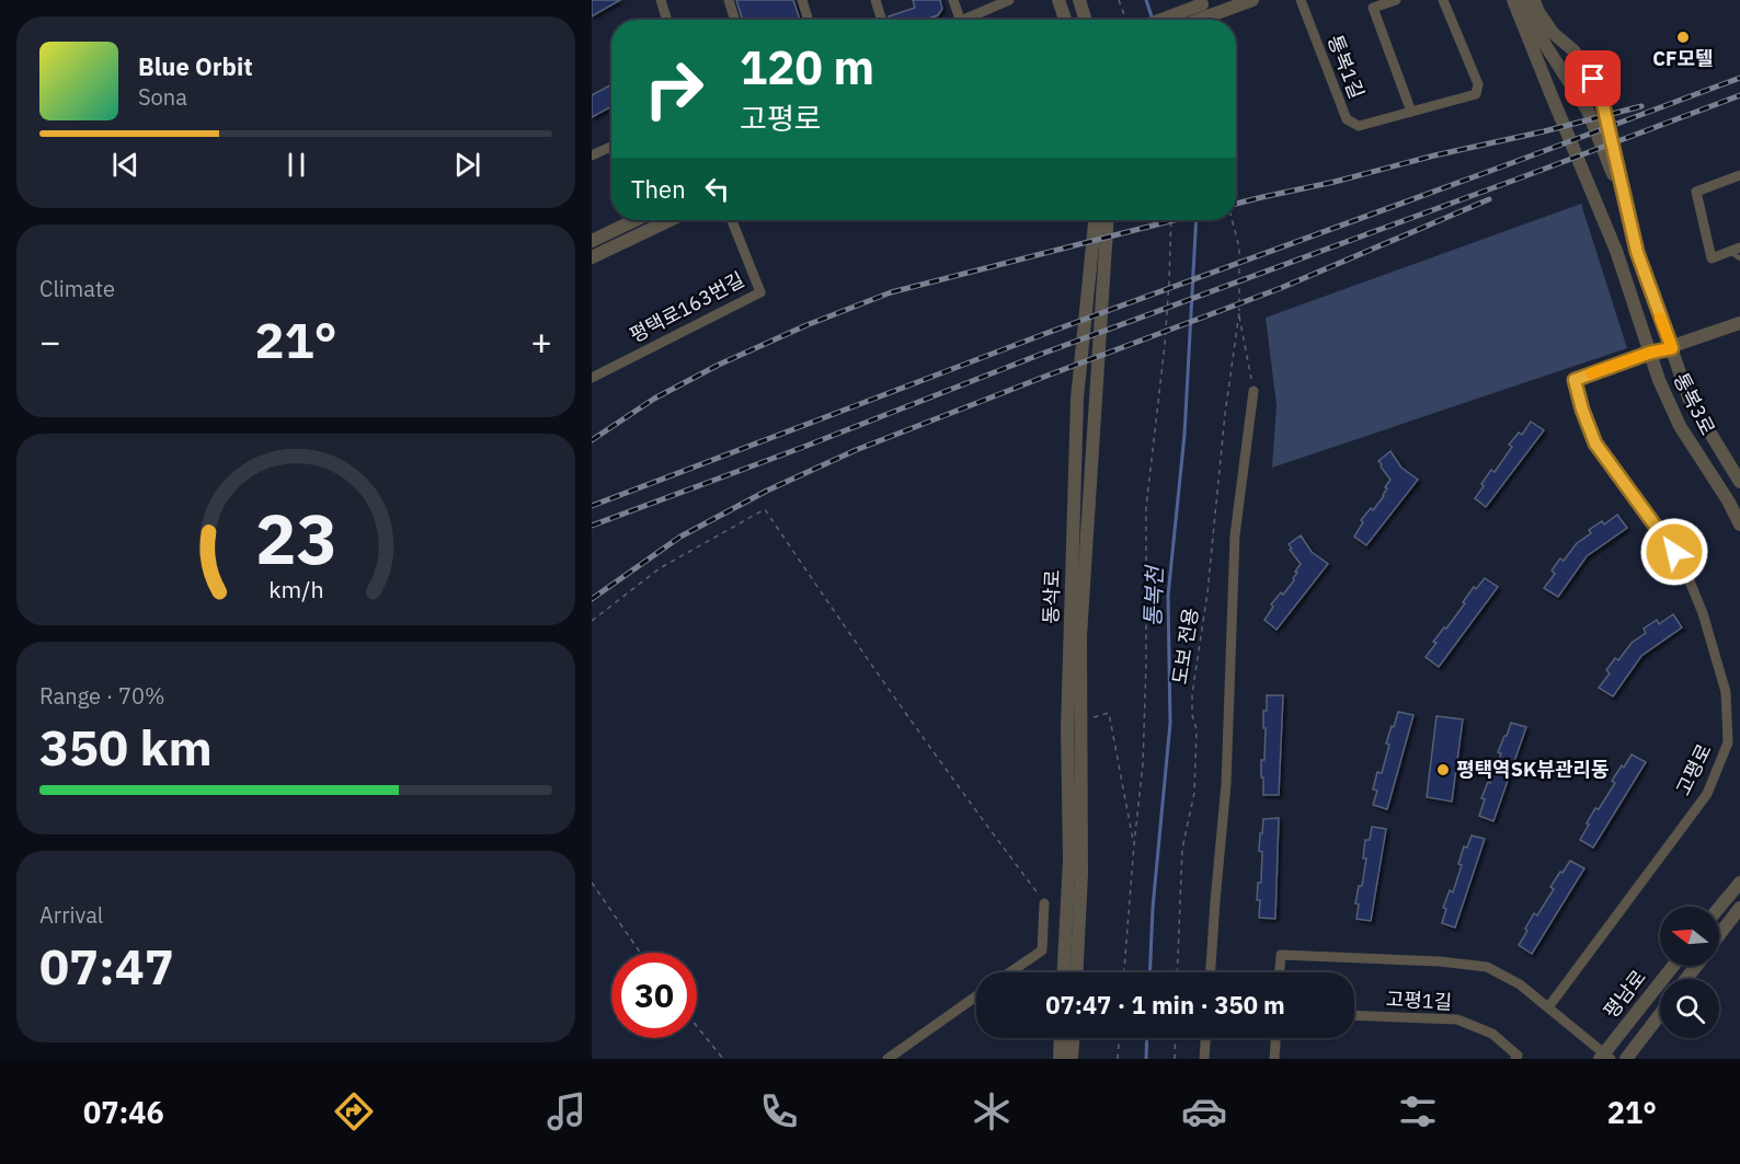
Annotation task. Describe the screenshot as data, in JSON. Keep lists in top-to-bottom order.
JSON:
{
  "streets": {
    "street": [
      "통복1길",
      "평택로163번길",
      "통복3로",
      "동삭로",
      "고평로",
      "평남로",
      "고평1길"
    ],
    "path": ["도보 전용"]
  },
  "crossings": [
    ["통복3로", "고평로"]
  ],
  "water": ["통복천"],
  "places": ["CF모텔", "평택역SK뷰관리동"],
  "north": "left",
  "page": {
    "turn": ["120 m", "고평로"],
    "song": ["Blue Orbit", "Sona"],
    "then": "Then",
    "tile": [
      "Climate",
      ["Range · 70%", "350 km"],
      ["Arrival", "07:47"]
    ],
    "heat": ["−", "21°", "+"],
    "limit": "30",
    "trip": "07:47 · 1 min · 350 m",
    "tabs": ["07:46", "21°"],
    "gauge": ["23", "km/h"]
  }
}
